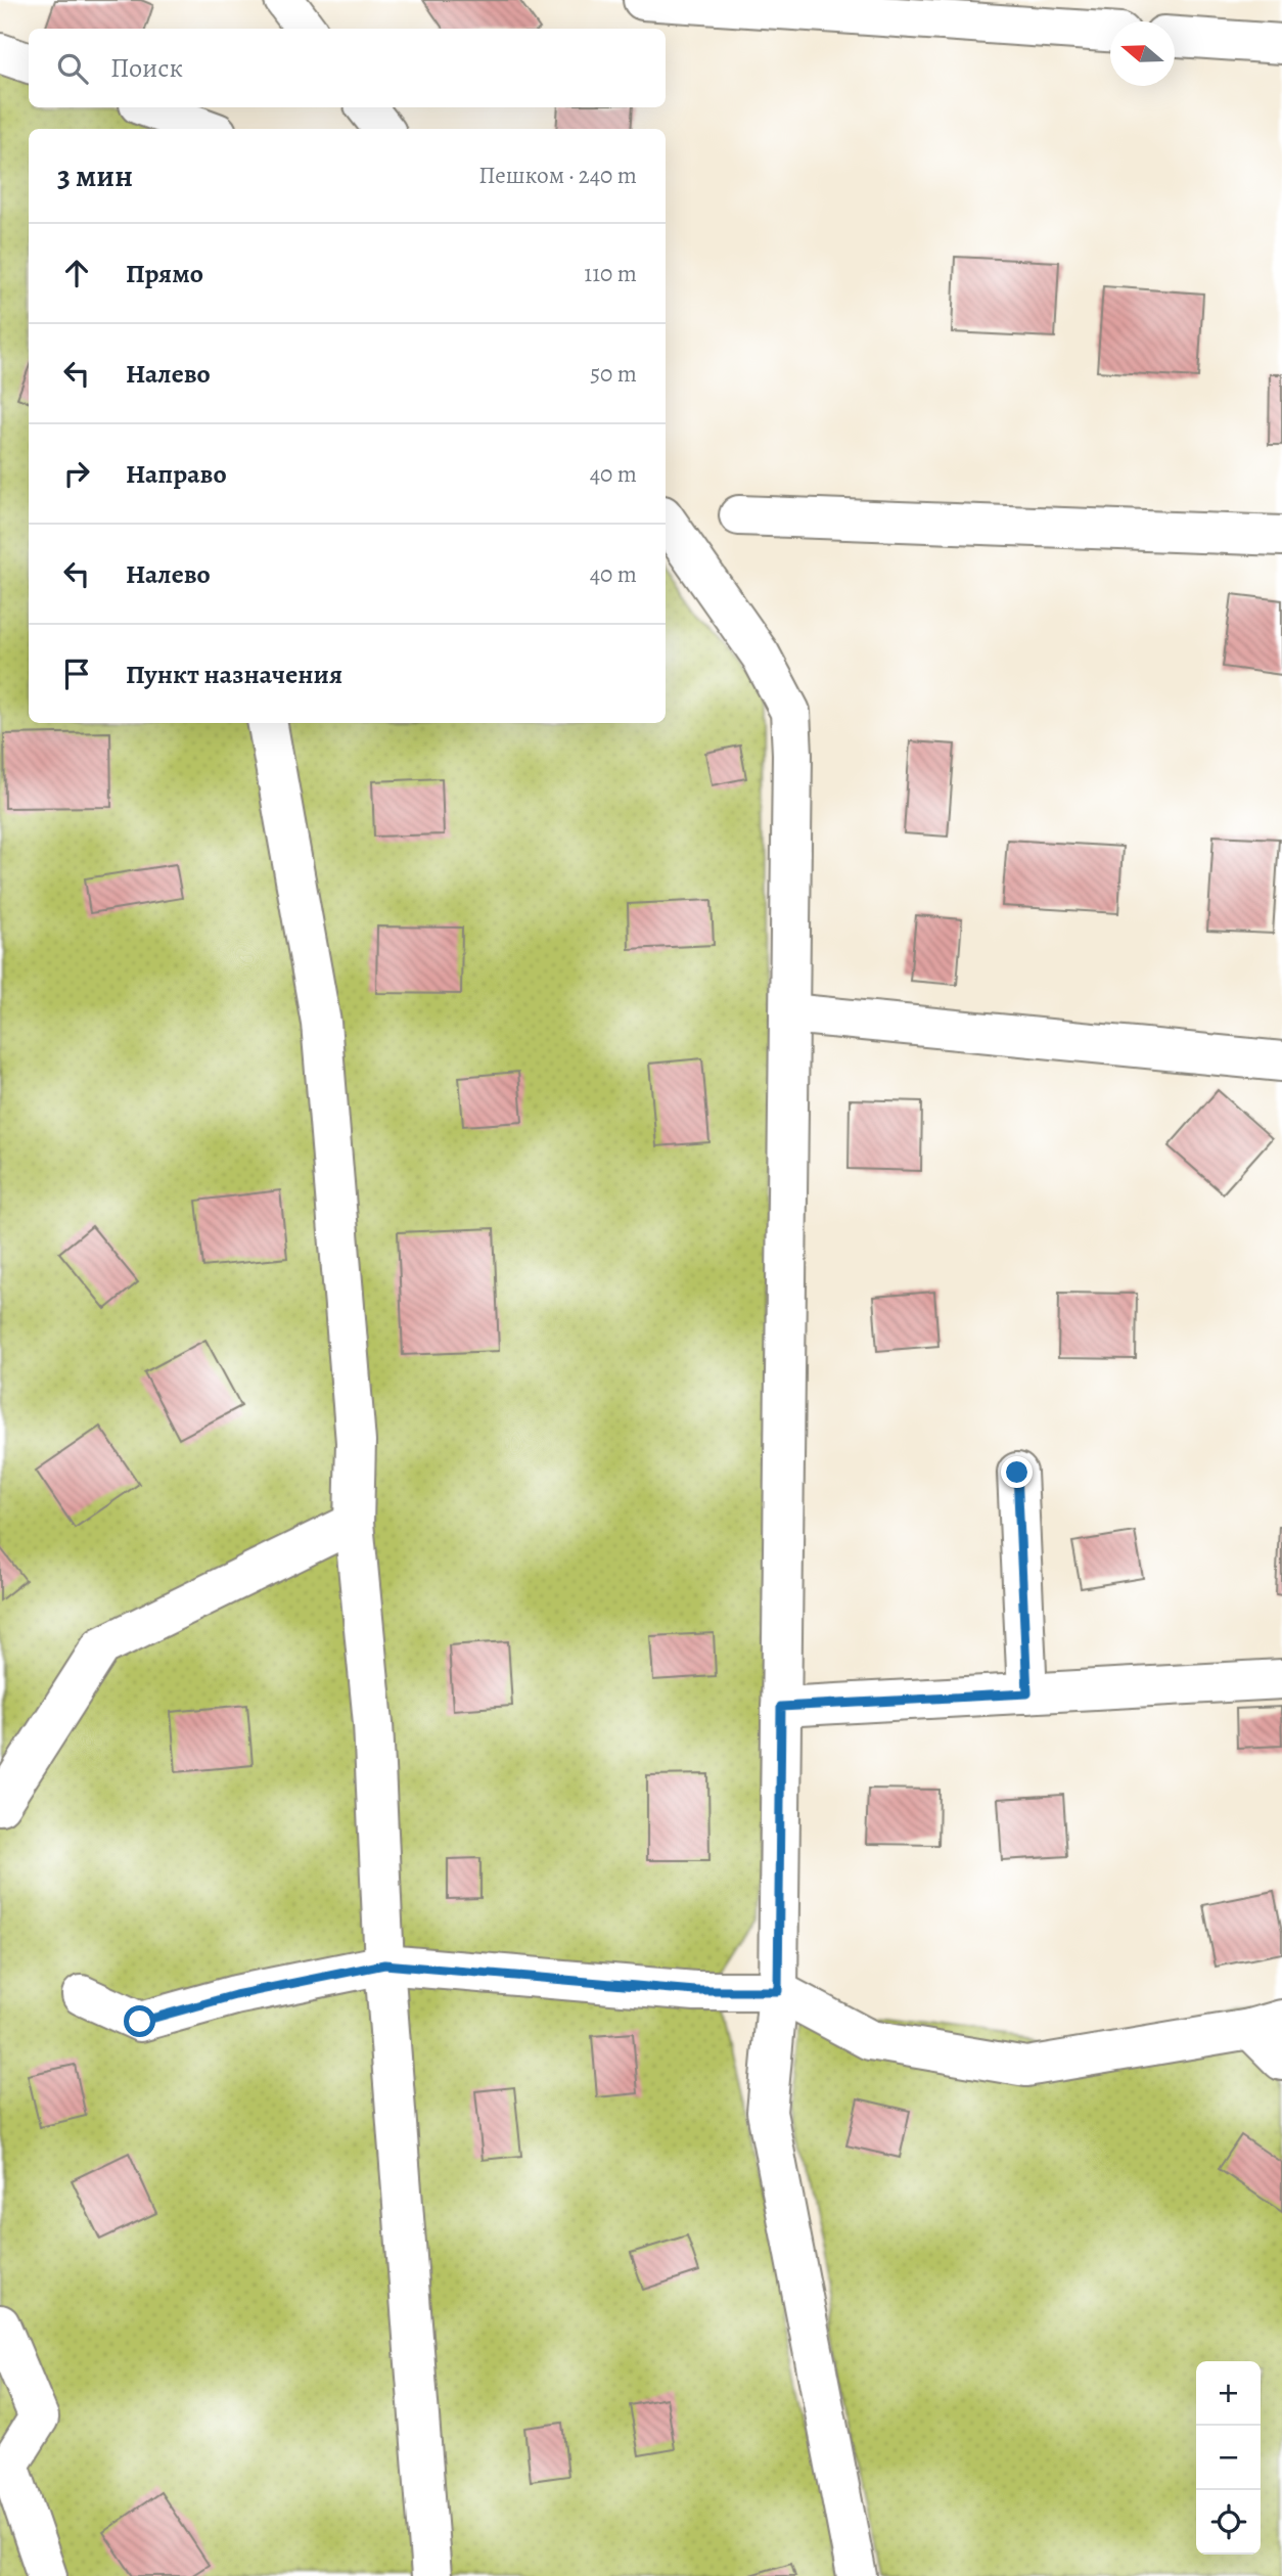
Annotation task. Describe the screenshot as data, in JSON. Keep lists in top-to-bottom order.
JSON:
{
  "north": "left",
  "page": {
    "search": "Поиск",
    "heading": ["3 мин", "Пешком · 240 m"],
    "list": [
      ["Прямо", "110 m"],
      ["Налево", "50 m"],
      ["Направо", "40 m"],
      ["Налево", "40 m"],
      "Пункт назначения"
    ],
    "map_buttons": ["+", "−"]
  }
}
